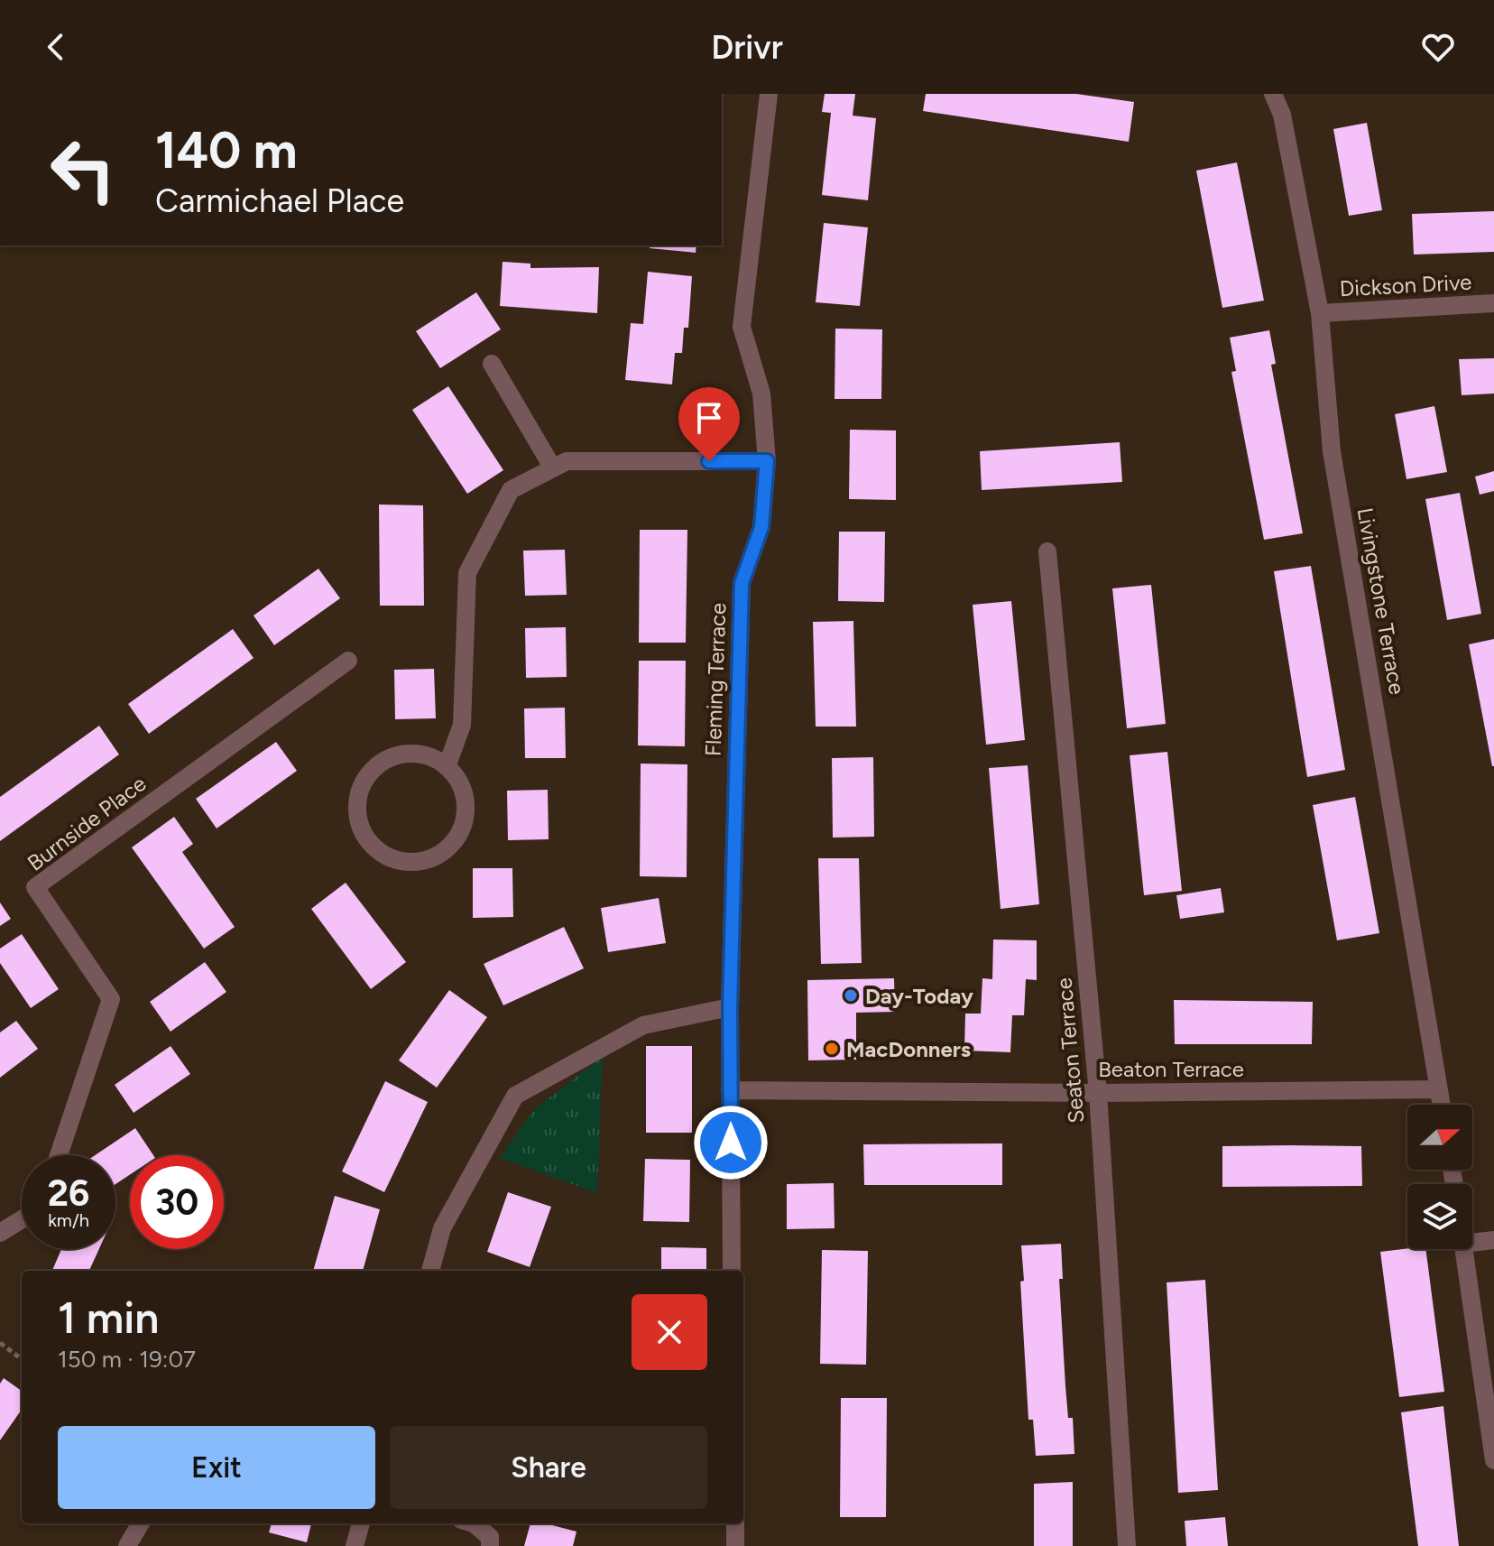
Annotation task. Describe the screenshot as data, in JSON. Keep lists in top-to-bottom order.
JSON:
{
  "streets": {
    "street": [
      "Dickson Drive",
      "Livingstone Terrace",
      "Fleming Terrace",
      "Burnside Place",
      "Seaton Terrace",
      "Beaton Terrace"
    ]
  },
  "crossings": [
    ["Dickson Drive", "Livingstone Terrace"],
    ["Livingstone Terrace", "Beaton Terrace"],
    ["Fleming Terrace", "Beaton Terrace"],
    ["Seaton Terrace", "Beaton Terrace"]
  ],
  "places": ["Day-Today", "MacDonners"],
  "north": "right",
  "page": {
    "header": "Drivr",
    "turn": ["140 m", "Carmichael Place"],
    "speed": "26 km/h",
    "limit": "30",
    "heading": ["1 min", "150 m · 19:07"],
    "buttons": ["Exit", "Share"]
  }
}
